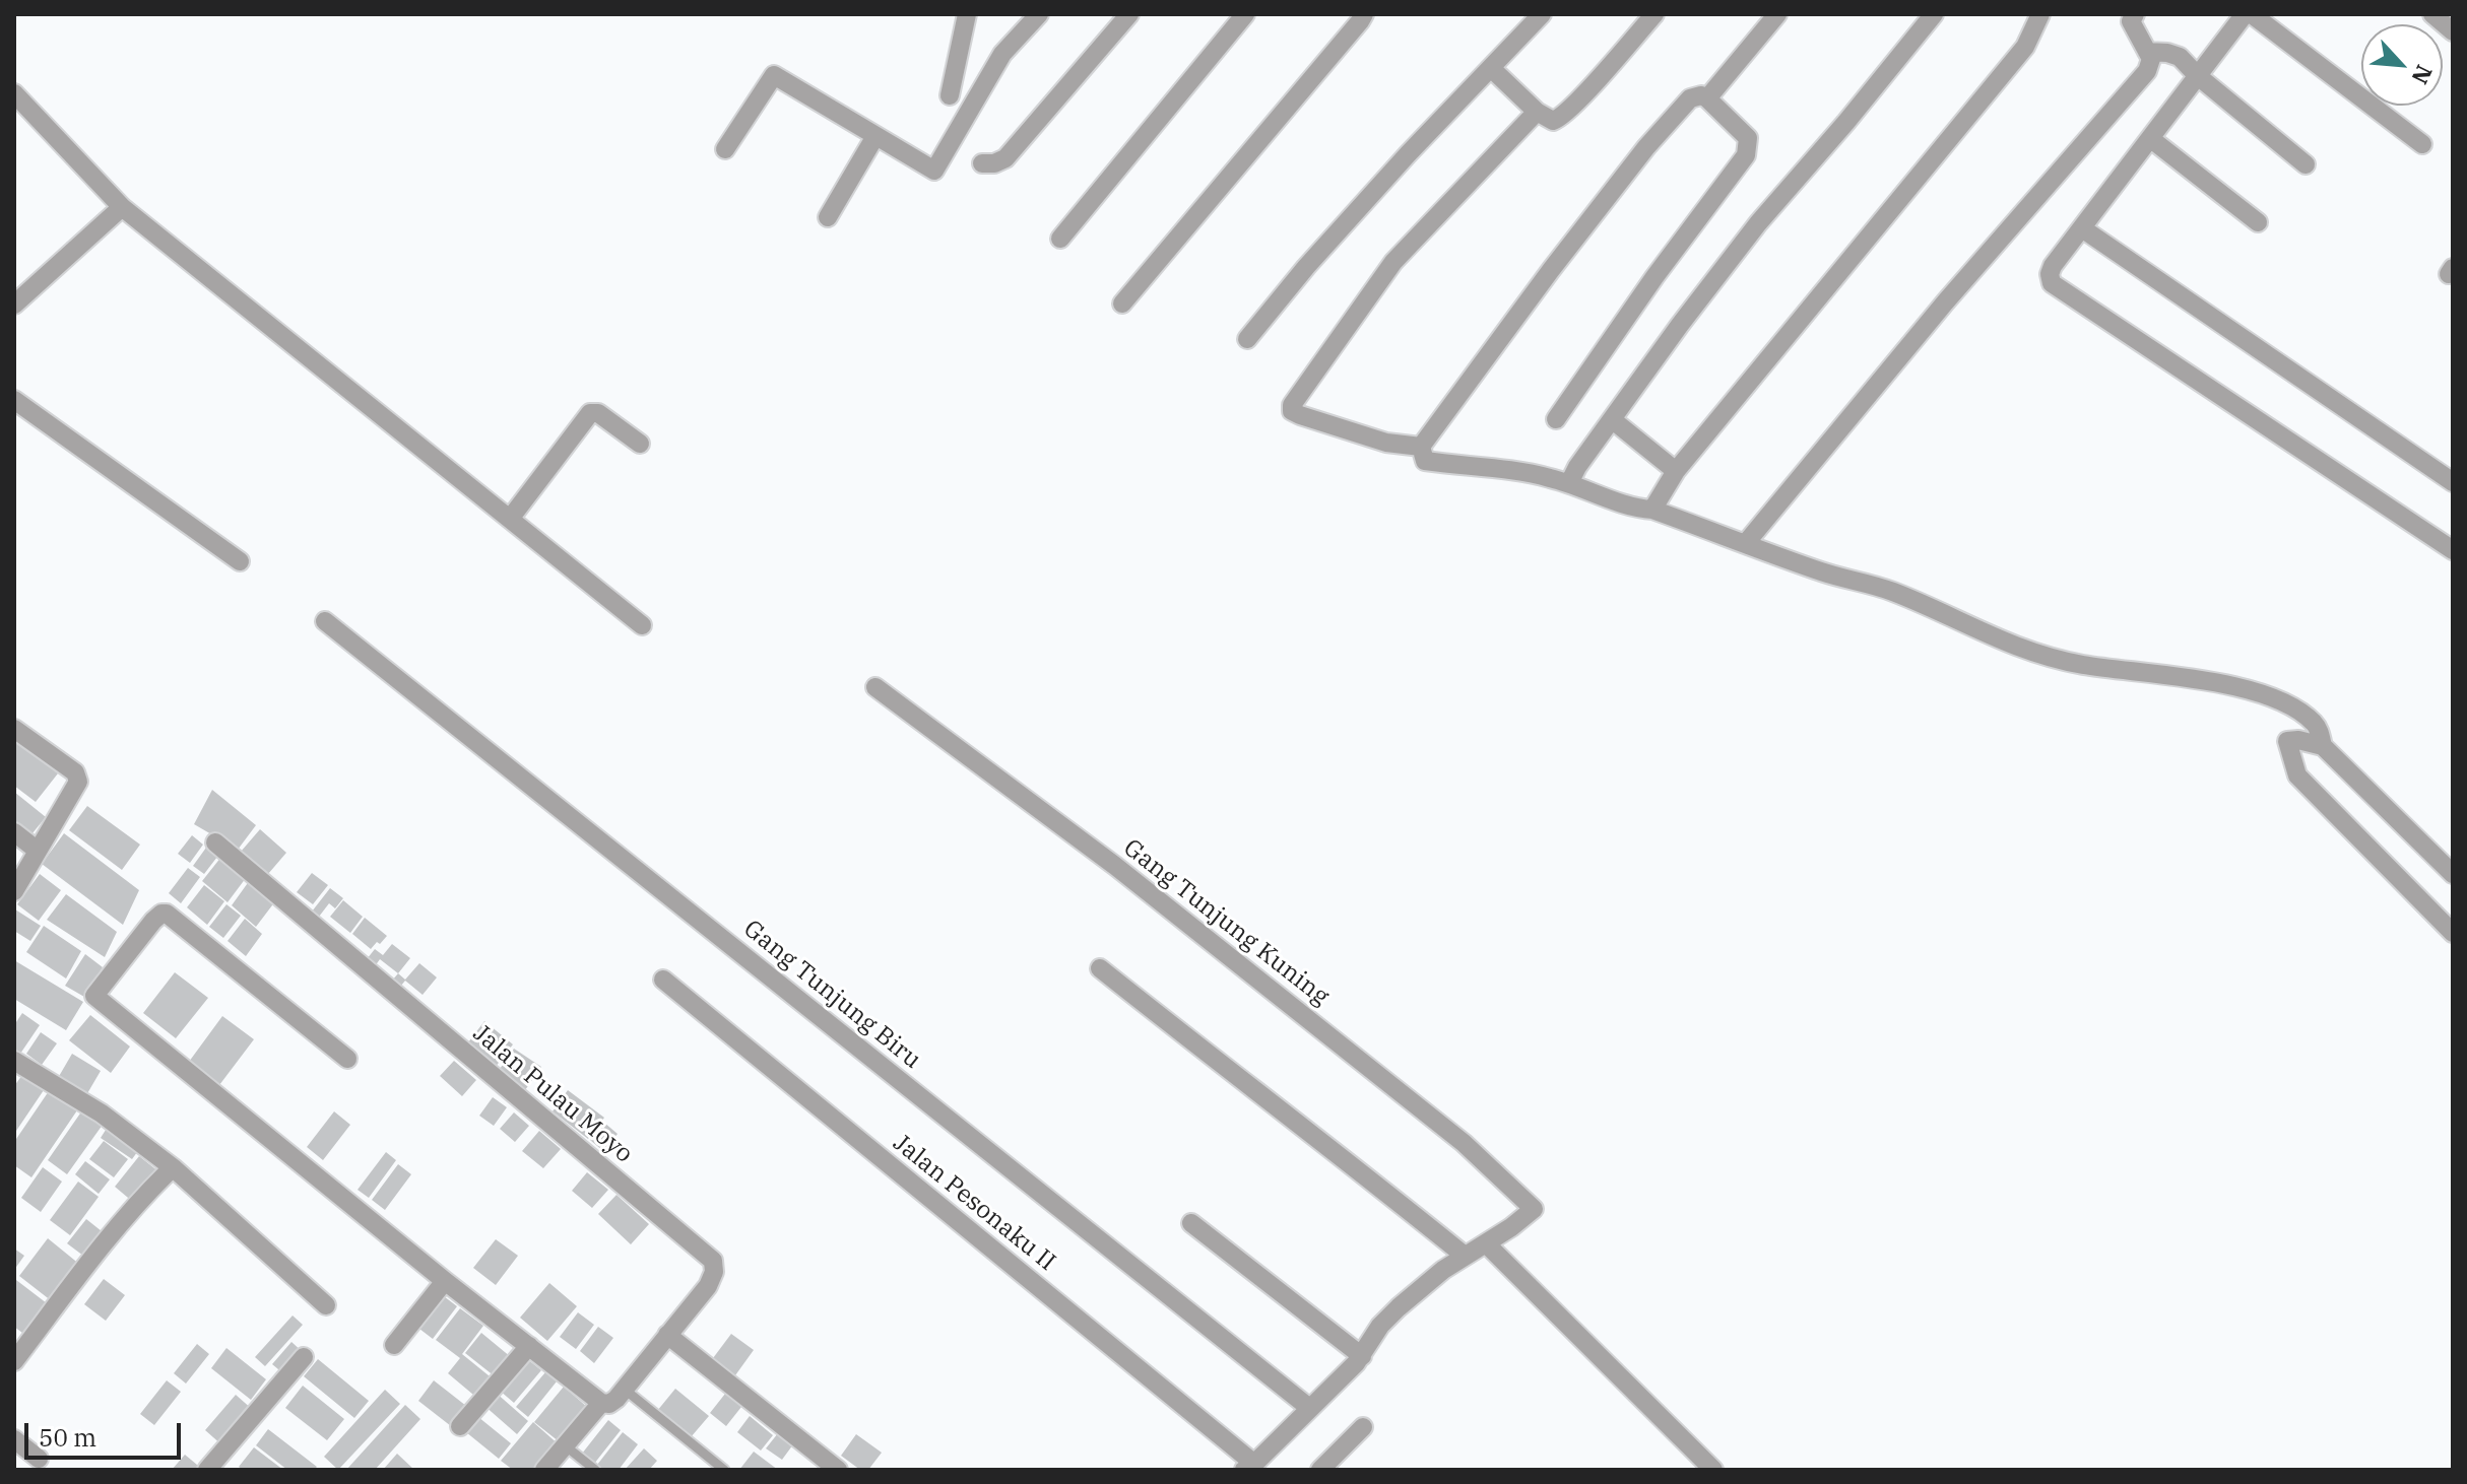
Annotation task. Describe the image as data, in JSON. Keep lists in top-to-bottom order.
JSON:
{
  "streets": {
    "street": [
      "Gang Tunjung Kuning",
      "Gang Tunjung Biru",
      "Jalan Pulau Moyo",
      "Jalan Pesonaku II"
    ]
  },
  "scale_bar": "50 m",
  "north": "bottom right"
}
